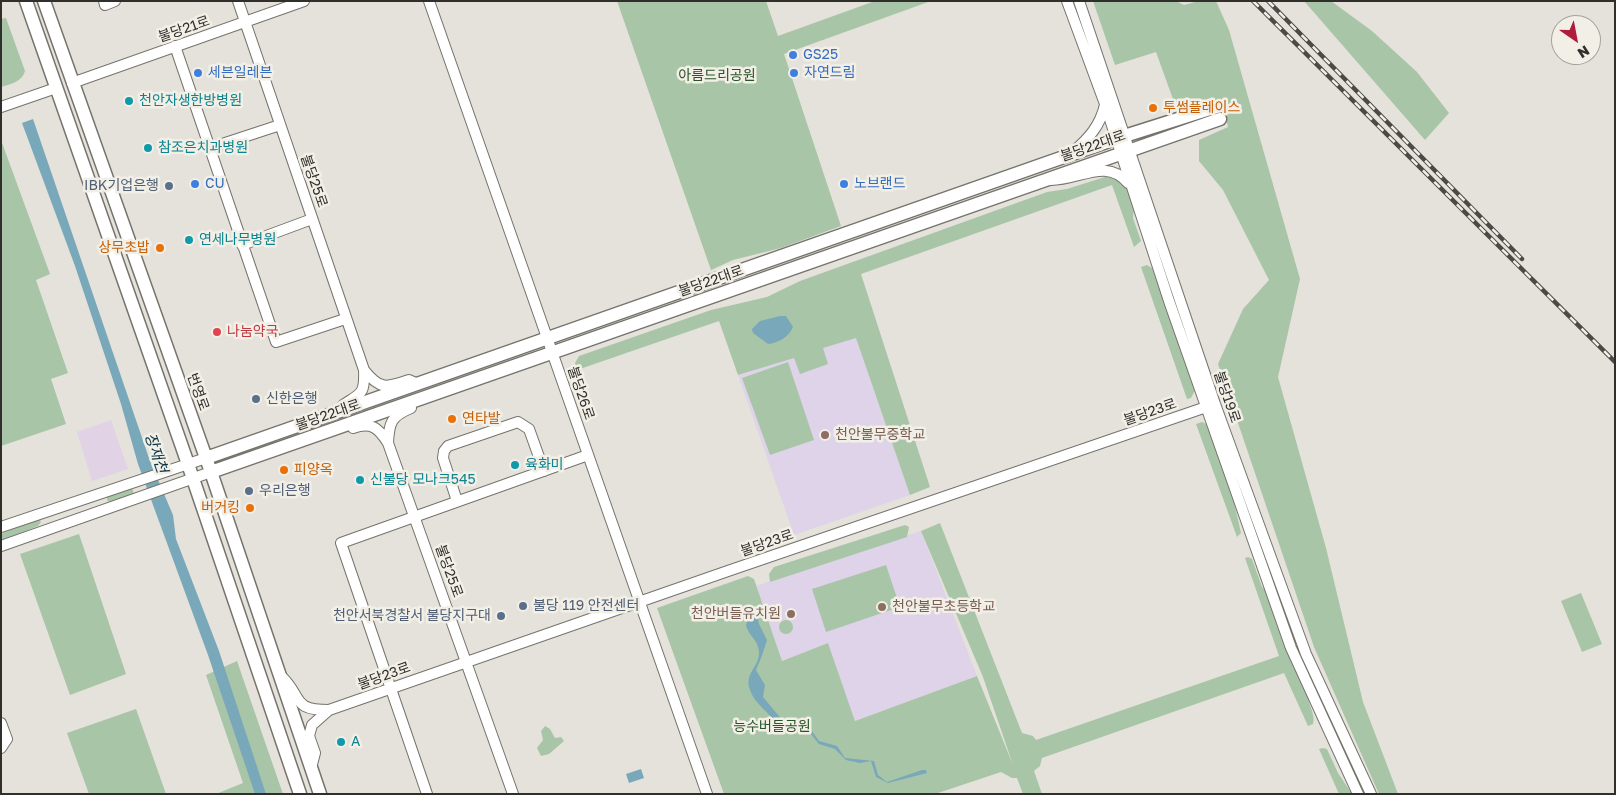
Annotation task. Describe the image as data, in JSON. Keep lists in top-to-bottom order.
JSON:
{
  "streets": {
    "main road": ["불당22대로", "번영로"],
    "street": [
      "불당21로",
      "불당25로",
      "불당26로",
      "불당19로",
      "불당23로"
    ]
  },
  "crossings": [
    ["불당21로", "불당25로"],
    ["불당21로", "번영로"],
    ["불당22대로", "번영로"],
    ["불당22대로", "불당26로"],
    ["불당22대로", "불당19로"],
    ["불당25로", "불당23로"],
    ["불당26로", "불당23로"],
    ["불당19로", "불당23로"]
  ],
  "water": ["장재천"],
  "parks": ["아름드리공원", "능수버들공원"],
  "places": [
    "GS25",
    "세븐일레븐",
    "자연드림",
    "천안자생한방병원",
    "투썸플레이스",
    "참조은치과병원",
    "CU",
    "노브랜드",
    "IBK기업은행",
    "연세나무병원",
    "상무초밥",
    "나눔약국",
    "신한은행",
    "연타발",
    "천안불무중학교",
    "육화미",
    "피양옥",
    "신불당 모나크545",
    "우리은행",
    "버거킹",
    "불당 119 안전센터",
    "천안불무초등학교",
    "천안버들유치원",
    "천안서북경찰서 불당지구대",
    "A"
  ],
  "north": "bottom right"
}
